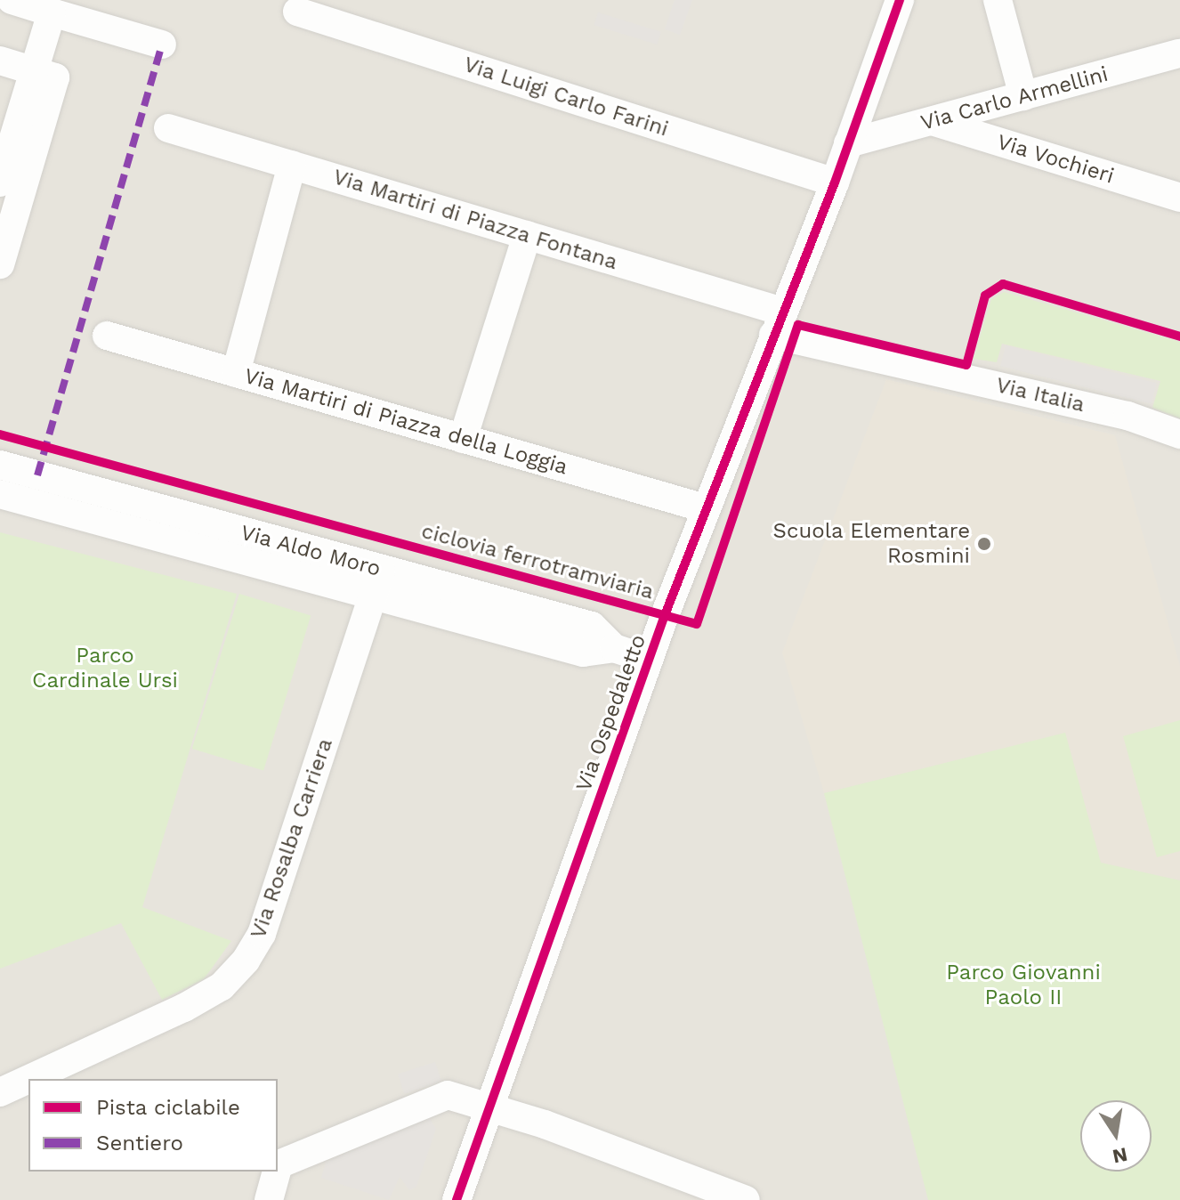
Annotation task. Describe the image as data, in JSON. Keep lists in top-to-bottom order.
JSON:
{
  "streets": {
    "street": [
      "Via Luigi Carlo Farini",
      "Via Carlo Armellini",
      "Via Vochieri",
      "Via Martiri di Piazza Fontana",
      "Via Italia",
      "Via Martiri di Piazza della Loggia",
      "Via Aldo Moro",
      "Via Ospedaletto",
      "Via Rosalba Carriera"
    ],
    "cycle path": ["ciclovia ferrotramviaria"]
  },
  "crossings": [
    ["Via Luigi Carlo Farini", "Via Ospedaletto"],
    ["Via Carlo Armellini", "Via Vochieri"],
    ["Via Carlo Armellini", "Via Ospedaletto"],
    ["Via Martiri di Piazza Fontana", "Via Italia"],
    ["Via Martiri di Piazza Fontana", "Via Ospedaletto"],
    ["Via Italia", "Via Ospedaletto"],
    ["Via Martiri di Piazza della Loggia", "Via Ospedaletto"],
    ["Via Aldo Moro", "Via Ospedaletto"],
    ["Via Aldo Moro", "Via Rosalba Carriera"]
  ],
  "parks": ["Parco Cardinale Ursi", "Parco Giovanni Paolo II"],
  "places": ["Scuola Elementare Rosmini"],
  "legend": ["Pista ciclabile", "Sentiero"],
  "north": "bottom"
}
